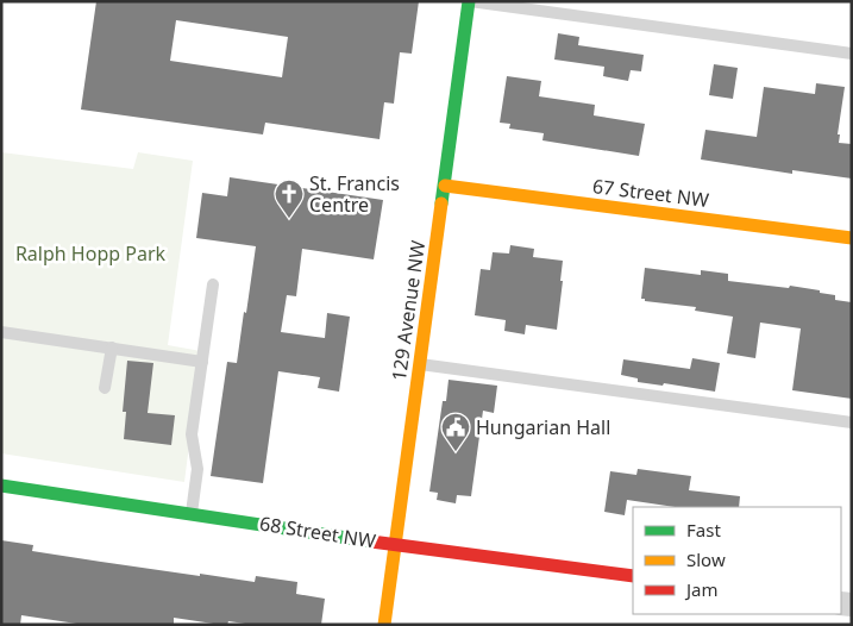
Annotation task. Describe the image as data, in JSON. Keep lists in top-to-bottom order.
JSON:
{
  "streets": {
    "street": ["67 Street NW", "129 Avenue NW", "68 Street NW"]
  },
  "crossings": [
    ["67 Street NW", "129 Avenue NW"],
    ["129 Avenue NW", "68 Street NW"]
  ],
  "parks": ["Ralph Hopp Park"],
  "places": {
    "church": ["St. Francis Centre"],
    "public building": ["Hungarian Hall"]
  },
  "legend": ["Fast", "Slow", "Jam"]
}
